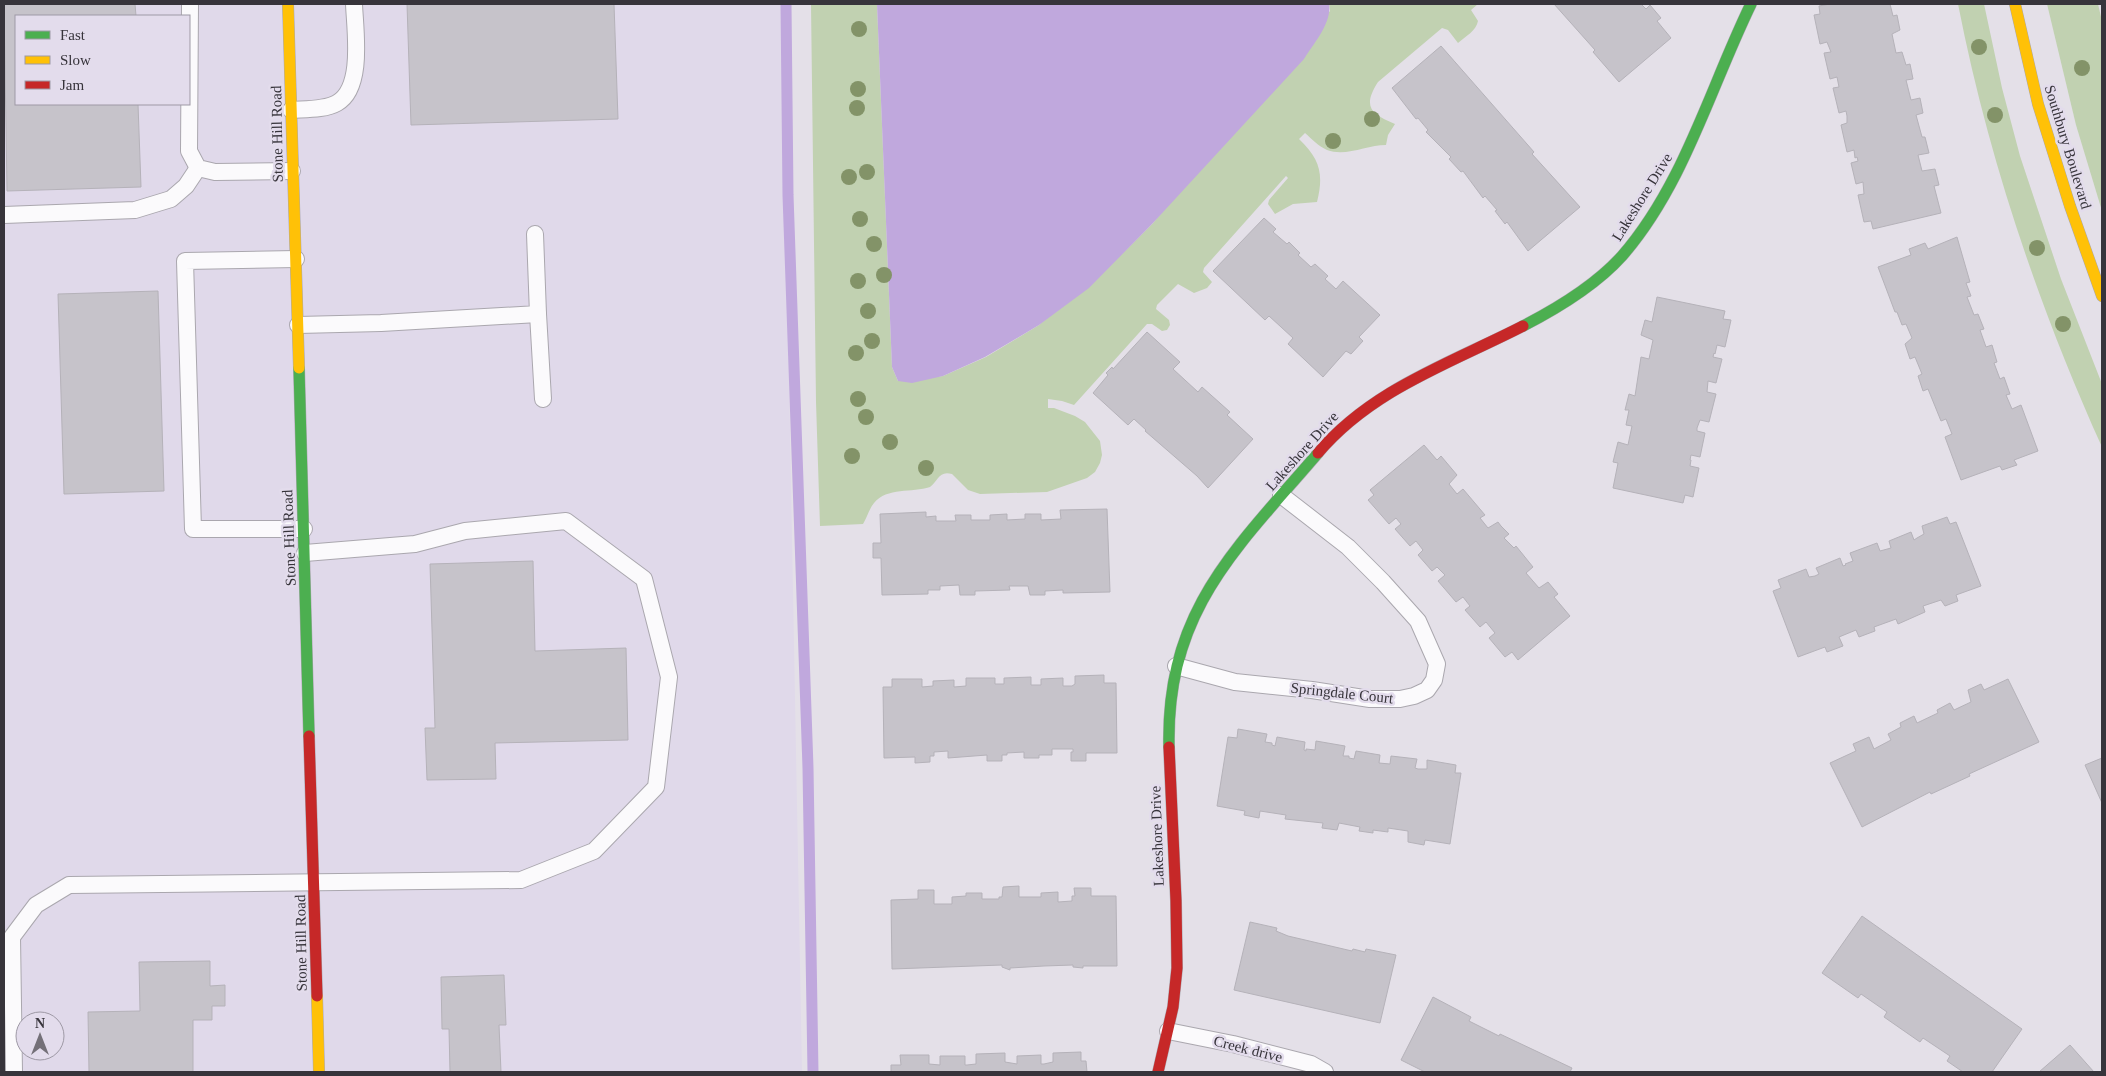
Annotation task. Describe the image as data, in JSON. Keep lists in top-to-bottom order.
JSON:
{
  "streets": {
    "street": ["Stone Hill Road", "Southbury Boulevard", "Lakeshore Drive"],
    "lane": ["Springdale Court", "Creek drive"]
  },
  "crossings": [
    ["Lakeshore Drive", "Springdale Court"],
    ["Lakeshore Drive", "Creek drive"]
  ],
  "legend": ["Fast", "Slow", "Jam"],
  "north": "top"
}
